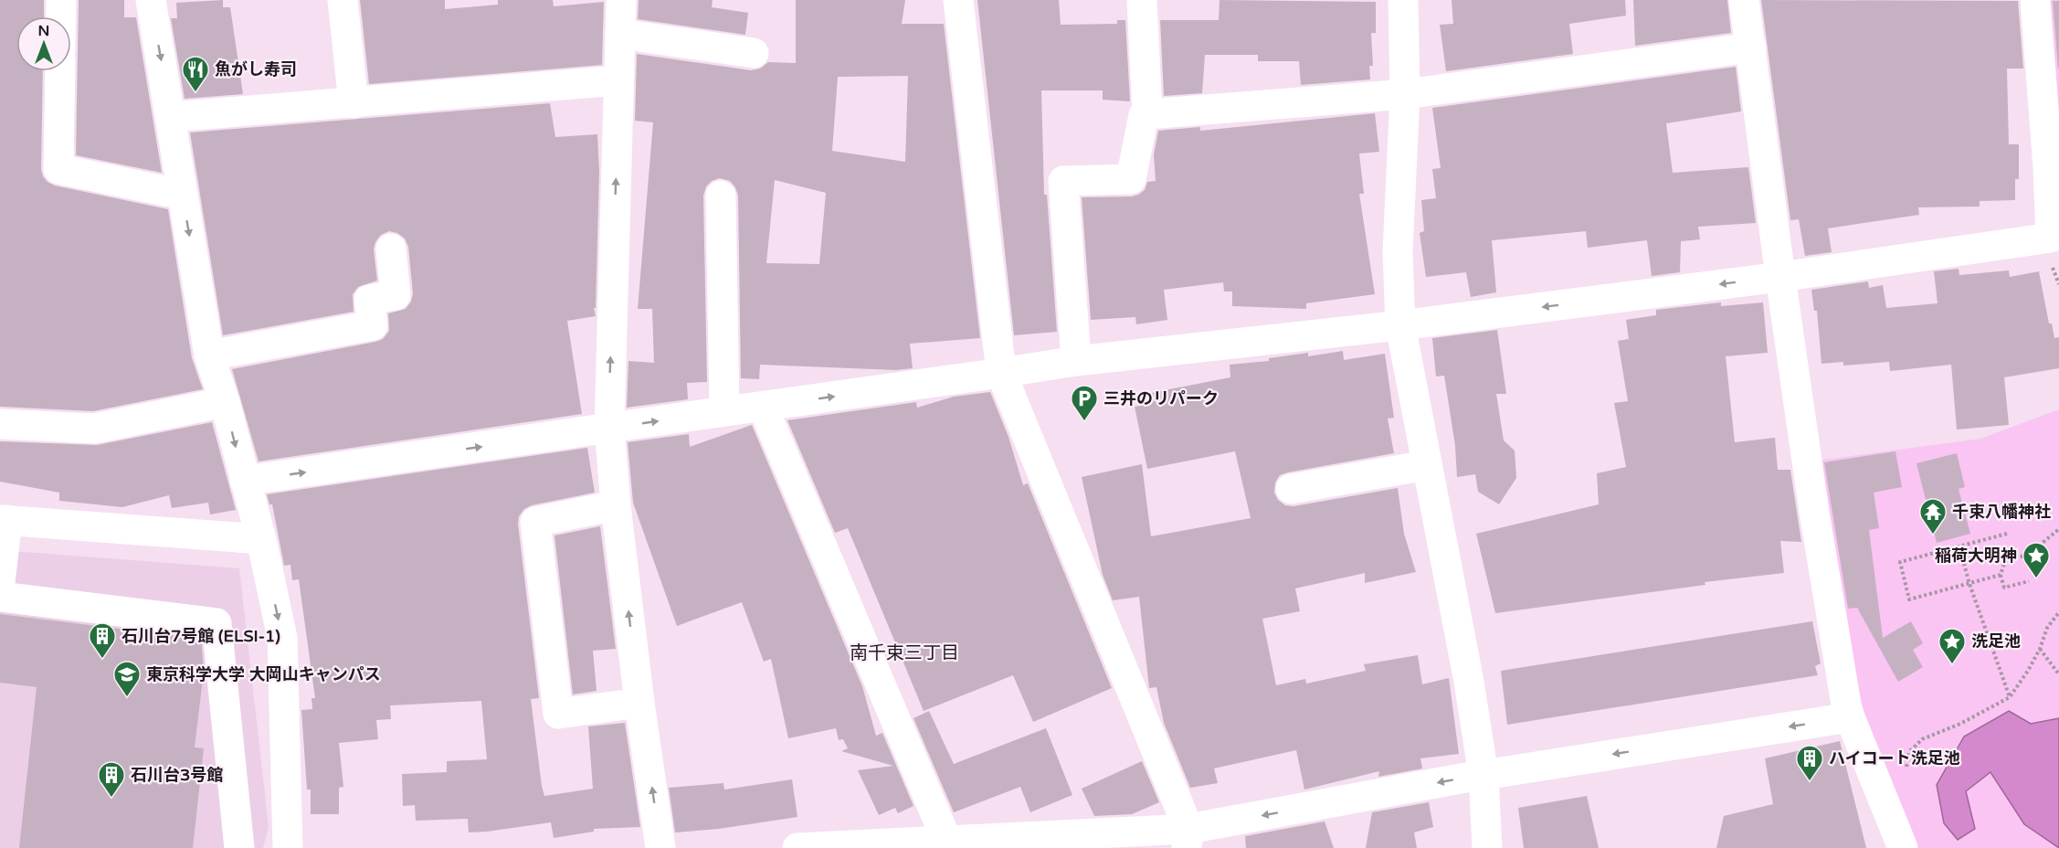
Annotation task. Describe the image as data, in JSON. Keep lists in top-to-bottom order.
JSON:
{
  "districts": ["南千束三丁目"],
  "places": {
    "restaurant": ["魚がし寿司"],
    "parking": ["三井のリパーク"],
    "temple": ["千束八幡神社"],
    "place": ["稲荷大明神", "洗足池"],
    "building": ["石川台7号館 (ELSI-1)", "ハイコート洗足池", "石川台3号館"],
    "school or university": ["東京科学大学 大岡山キャンパス"]
  },
  "north": "top"
}
